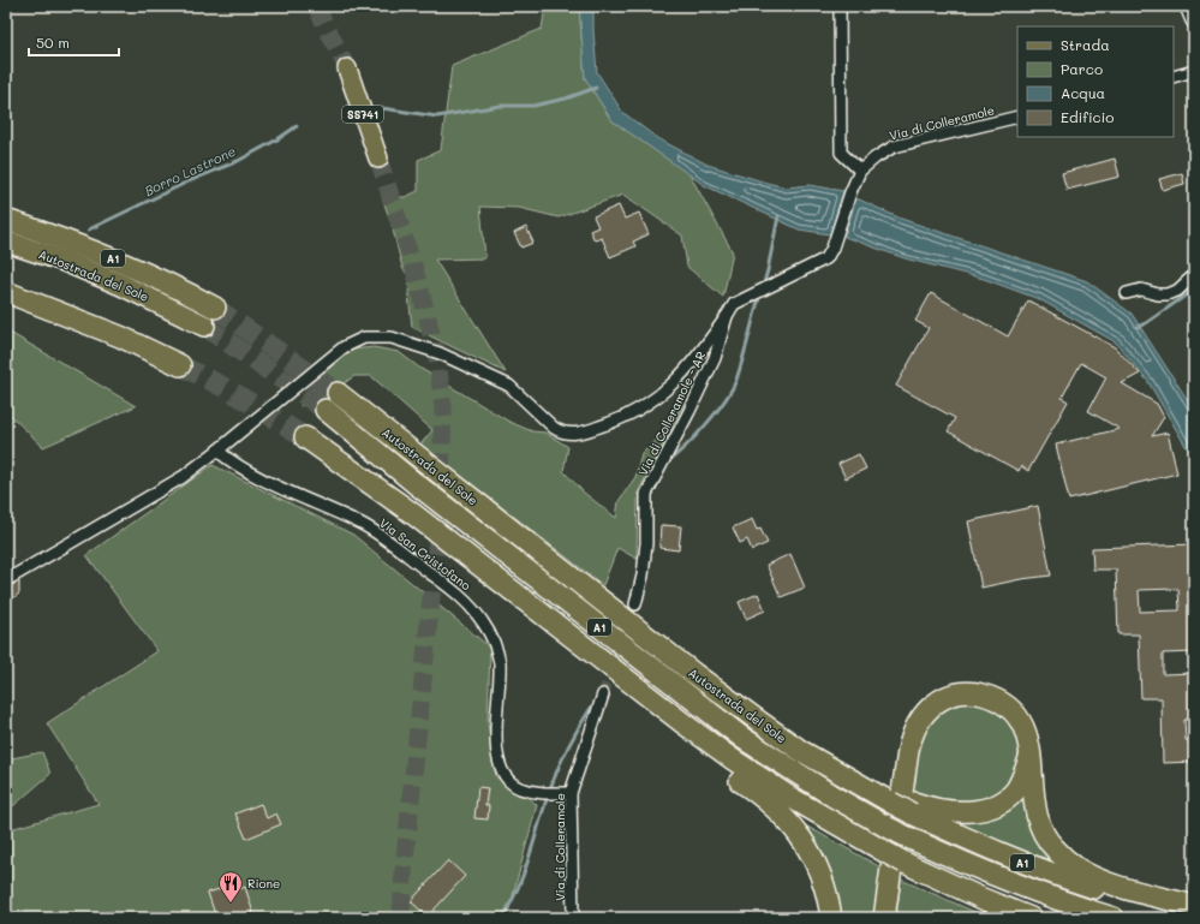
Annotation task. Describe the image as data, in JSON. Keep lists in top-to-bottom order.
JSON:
{
  "streets": {
    "highway": ["A1", "Autostrada del Sole"],
    "main road": ["SS741"],
    "street": ["Via di Colleramole", "Via di Colleramole - AR", "Via San Cristofano"]
  },
  "crossings": [
    ["Via di Colleramole", "Via di Colleramole - AR"],
    ["Via di Colleramole", "Via San Cristofano"]
  ],
  "water": ["Borro Lastrone"],
  "places": {
    "restaurant": ["Rione"]
  },
  "legend": [
    "Strada",
    "Parco",
    "Acqua",
    "Edificio"
  ],
  "scale_bar": "50 m"
}
